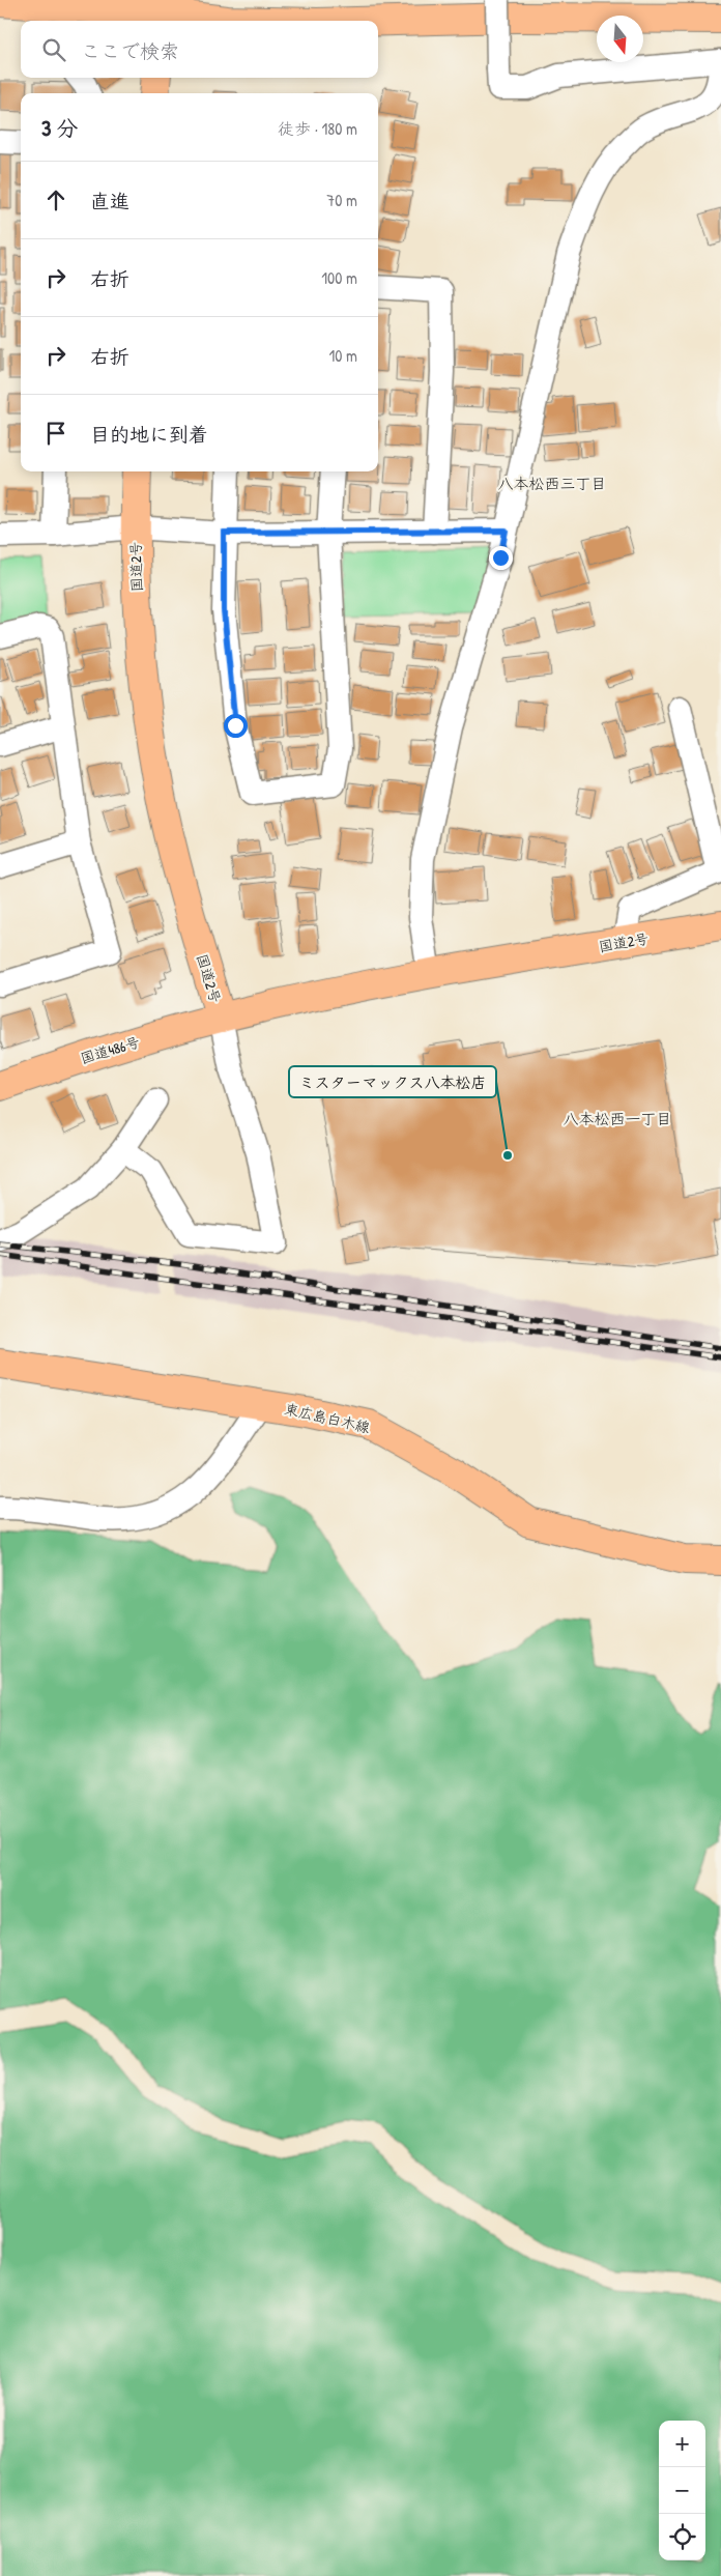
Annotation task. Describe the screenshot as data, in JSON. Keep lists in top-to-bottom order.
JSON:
{
  "streets": {
    "main road": ["国道2号", "国道486号", "東広島白木線"]
  },
  "crossings": [
    ["国道2号", "国道486号"]
  ],
  "districts": ["八本松西三丁目", "八本松西一丁目"],
  "places": ["ミスターマックス八本松店"],
  "north": "bottom",
  "page": {
    "search": "ここで検索",
    "heading": ["3 分", "徒歩 · 180 m"],
    "list": [
      ["直進", "70 m"],
      ["右折", "100 m"],
      ["右折", "10 m"],
      "目的地に到着"
    ],
    "map_buttons": ["+", "−"]
  }
}
